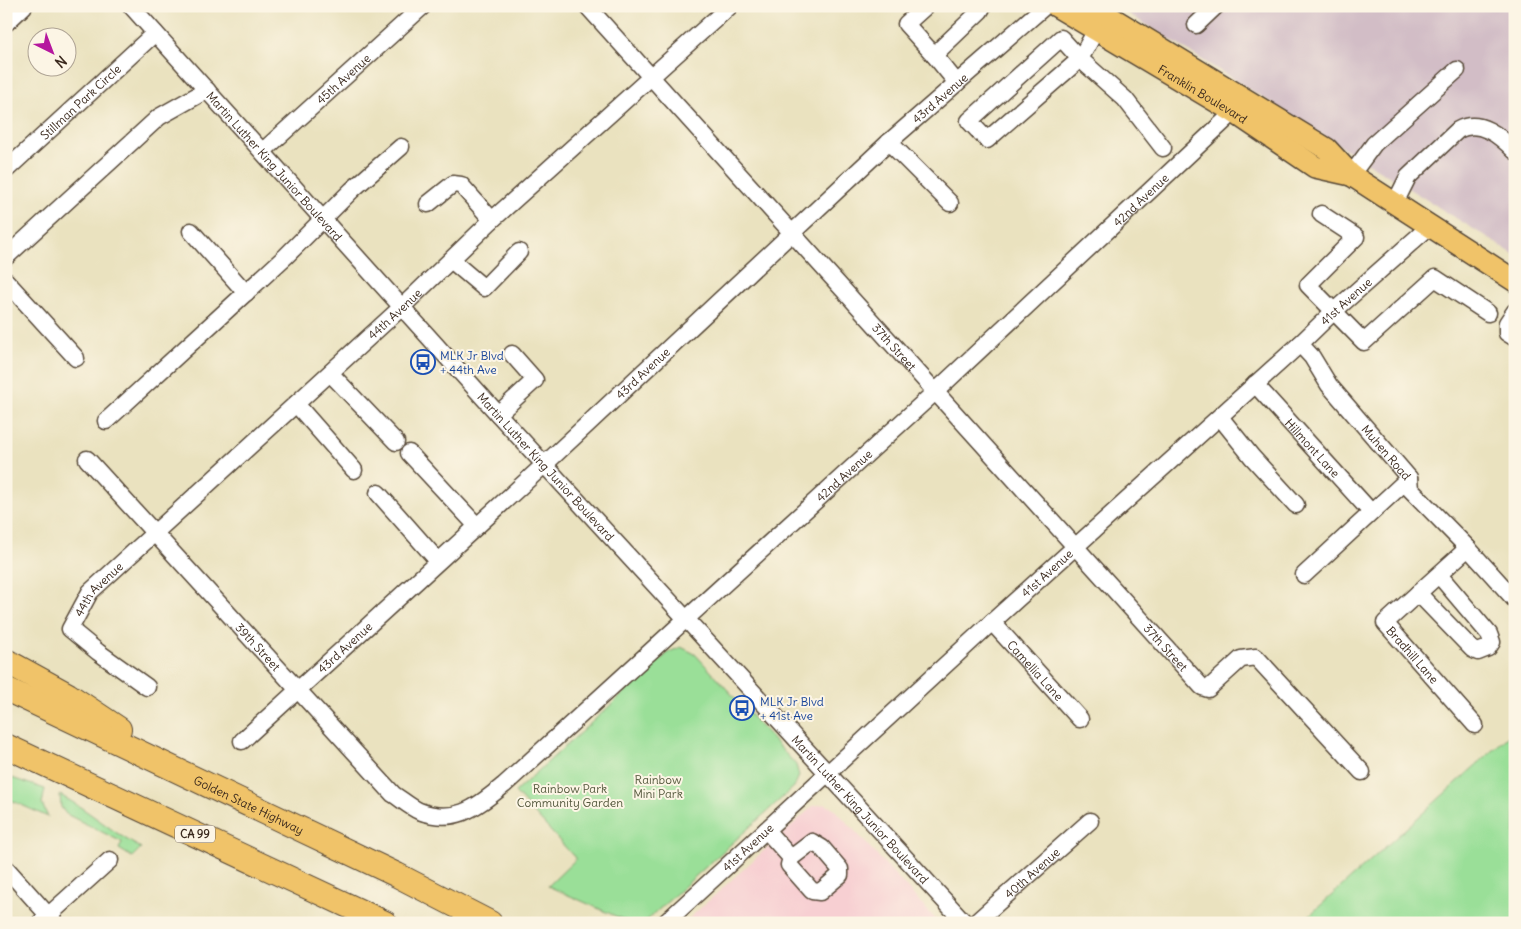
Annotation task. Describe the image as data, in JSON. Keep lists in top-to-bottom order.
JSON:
{
  "streets": {
    "highway": ["Golden State Highway", "CA 99"],
    "main road": ["Franklin Boulevard"],
    "street": [
      "45th Avenue",
      "43rd Avenue",
      "Stillman Park Circle",
      "Martin Luther King Junior Boulevard",
      "42nd Avenue",
      "41st Avenue",
      "44th Avenue",
      "37th Street",
      "Hillmont Lane",
      "Muhen Road",
      "39th Street",
      "Bradhill Lane",
      "Camellia Lane",
      "40th Avenue"
    ]
  },
  "crossings": [
    ["45th Avenue", "Martin Luther King Junior Boulevard"],
    ["Franklin Boulevard", "42nd Avenue"],
    ["Franklin Boulevard", "41st Avenue"],
    ["43rd Avenue", "Martin Luther King Junior Boulevard"],
    ["43rd Avenue", "37th Street"],
    ["43rd Avenue", "39th Street"],
    ["Stillman Park Circle", "Martin Luther King Junior Boulevard"],
    ["Martin Luther King Junior Boulevard", "42nd Avenue"],
    ["Martin Luther King Junior Boulevard", "41st Avenue"],
    ["Martin Luther King Junior Boulevard", "44th Avenue"],
    ["42nd Avenue", "37th Street"],
    ["42nd Avenue", "39th Street"],
    ["41st Avenue", "37th Street"],
    ["41st Avenue", "Hillmont Lane"],
    ["41st Avenue", "Muhen Road"],
    ["41st Avenue", "Camellia Lane"],
    ["44th Avenue", "37th Street"],
    ["44th Avenue", "39th Street"],
    ["Muhen Road", "Bradhill Lane"]
  ],
  "parks": ["Rainbow Mini Park", "Rainbow Park Community Garden"],
  "places": {
    "bus stop": ["MLK Jr Blvd + 44th Ave", "MLK Jr Blvd + 41st Ave"]
  },
  "north": "bottom right"
}
